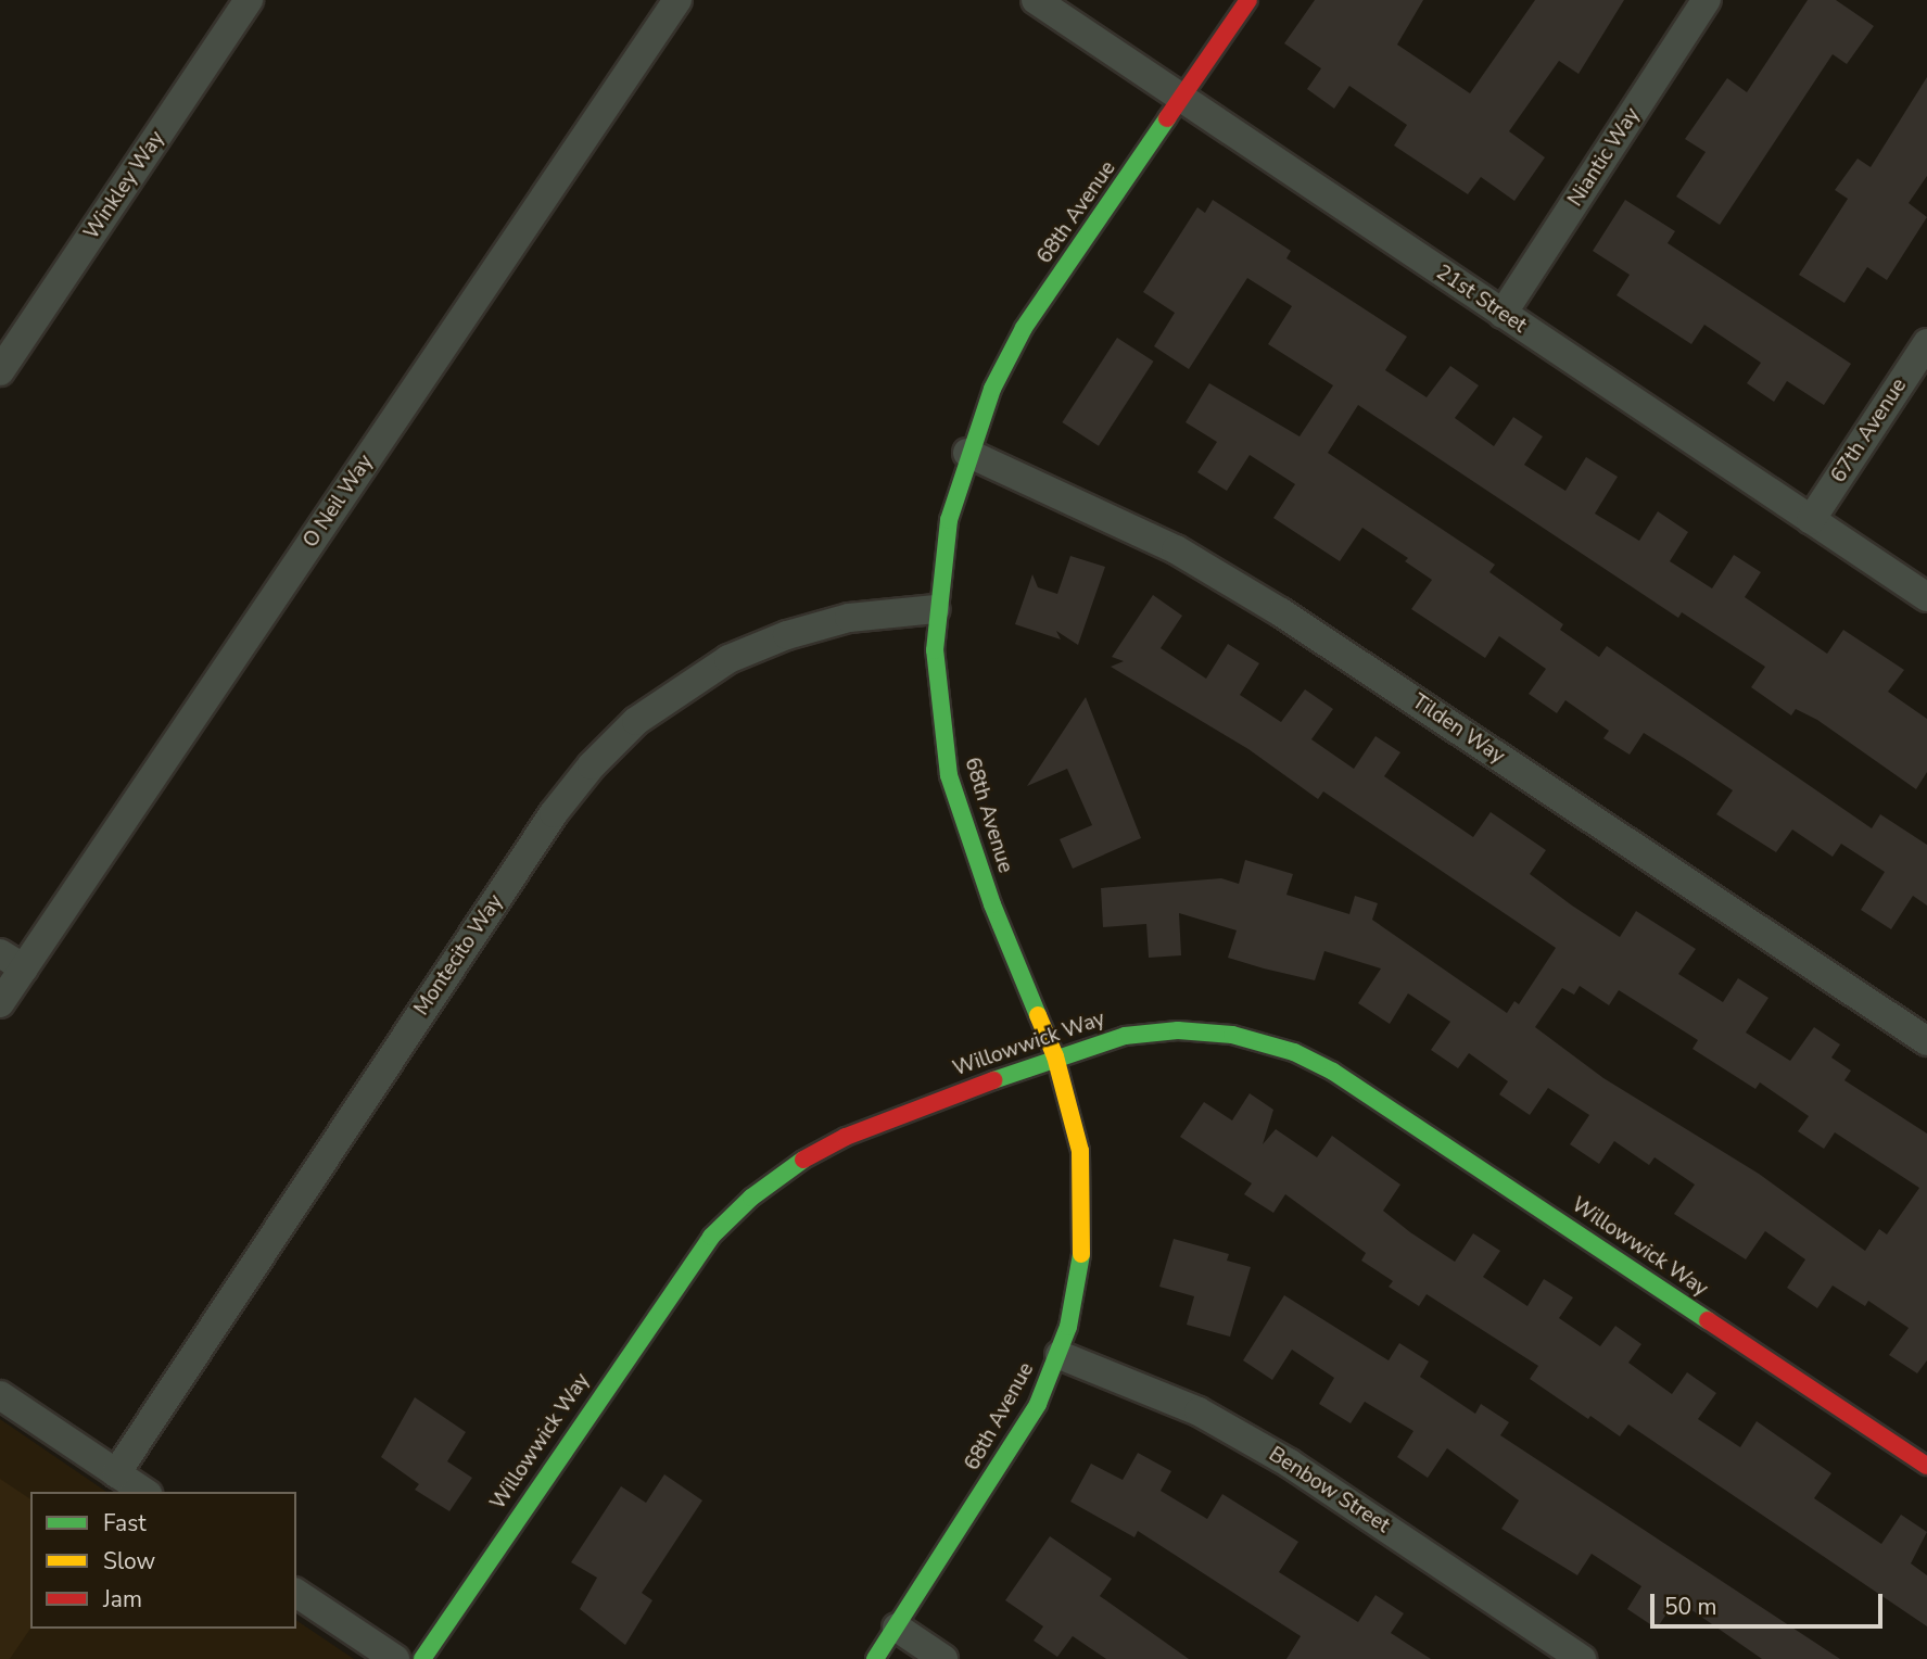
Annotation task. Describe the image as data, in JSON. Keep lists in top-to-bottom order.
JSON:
{
  "streets": {
    "street": [
      "Niantic Way",
      "Winkley Way",
      "68th Avenue",
      "21st Street",
      "67th Avenue",
      "O Neil Way",
      "Tilden Way",
      "Montecito Way",
      "Willowwick Way",
      "Benbow Street"
    ]
  },
  "crossings": [
    ["Niantic Way", "21st Street"],
    ["68th Avenue", "21st Street"],
    ["68th Avenue", "Tilden Way"],
    ["68th Avenue", "Montecito Way"],
    ["68th Avenue", "Willowwick Way"],
    ["68th Avenue", "Benbow Street"],
    ["21st Street", "67th Avenue"]
  ],
  "legend": ["Fast", "Slow", "Jam"],
  "scale_bar": "50 m"
}
